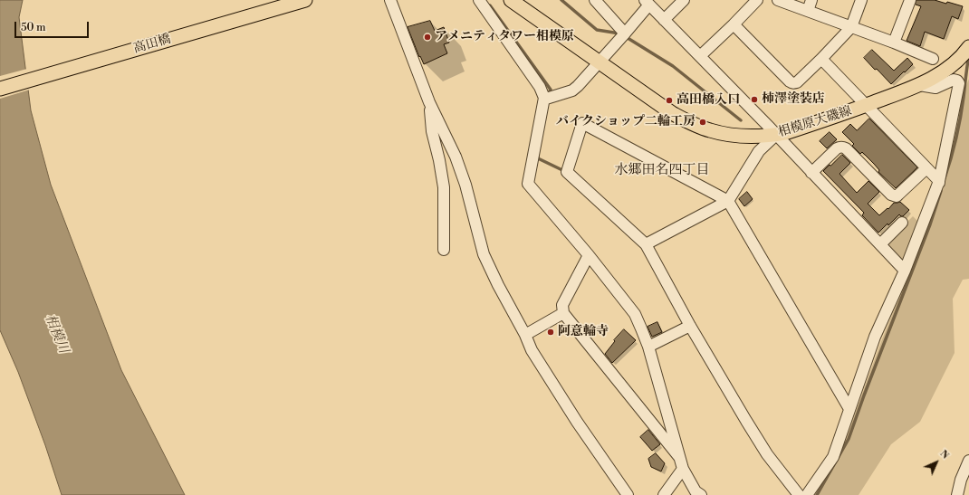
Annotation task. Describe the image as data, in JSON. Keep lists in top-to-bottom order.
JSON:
{
  "streets": {
    "main road": ["高田橋", "相模原大磯線"]
  },
  "districts": ["水郷田名四丁目"],
  "water": ["相模川"],
  "places": [
    "アメニティタワー相模原",
    "柿澤塗装店",
    "高田橋入口",
    "バイクショップ二輪工房",
    "阿意輪寺"
  ],
  "scale_bar": "50 m",
  "north": "top right"
}
